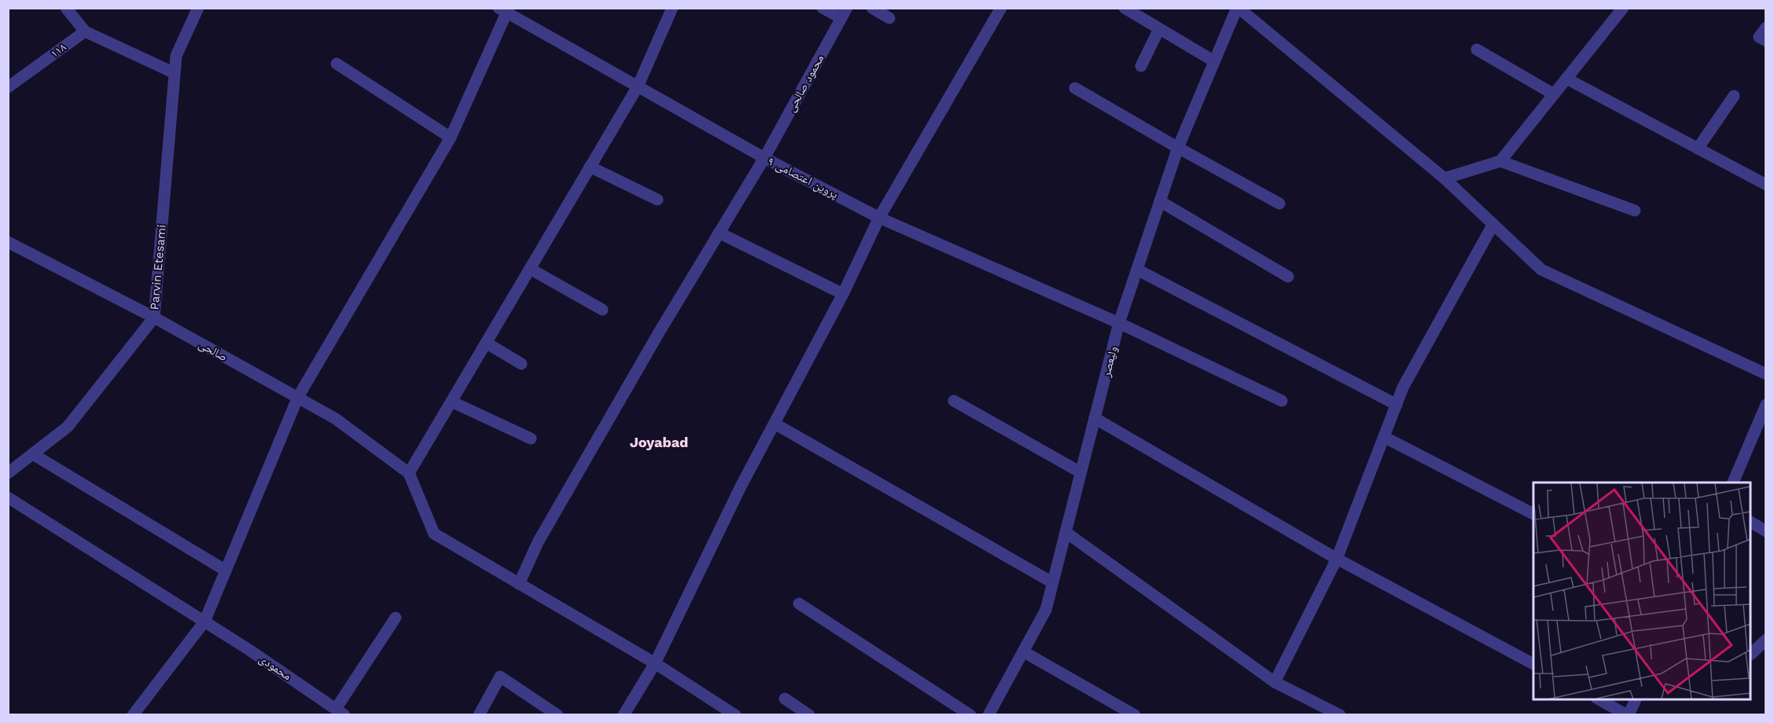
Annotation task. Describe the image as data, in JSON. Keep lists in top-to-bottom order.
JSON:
{
  "streets": {
    "street": [
      "۱۱۸",
      "محمود صالحی",
      "پروین اعتصامی ۹",
      "Parvin Etesami",
      "صالحی",
      "ولیعصر",
      "محمودی"
    ]
  },
  "crossings": [
    ["محمود صالحی", "پروین اعتصامی ۹"],
    ["پروین اعتصامی ۹", "ولیعصر"],
    ["Parvin Etesami", "صالحی"]
  ],
  "districts": ["Joyabad"]
}
